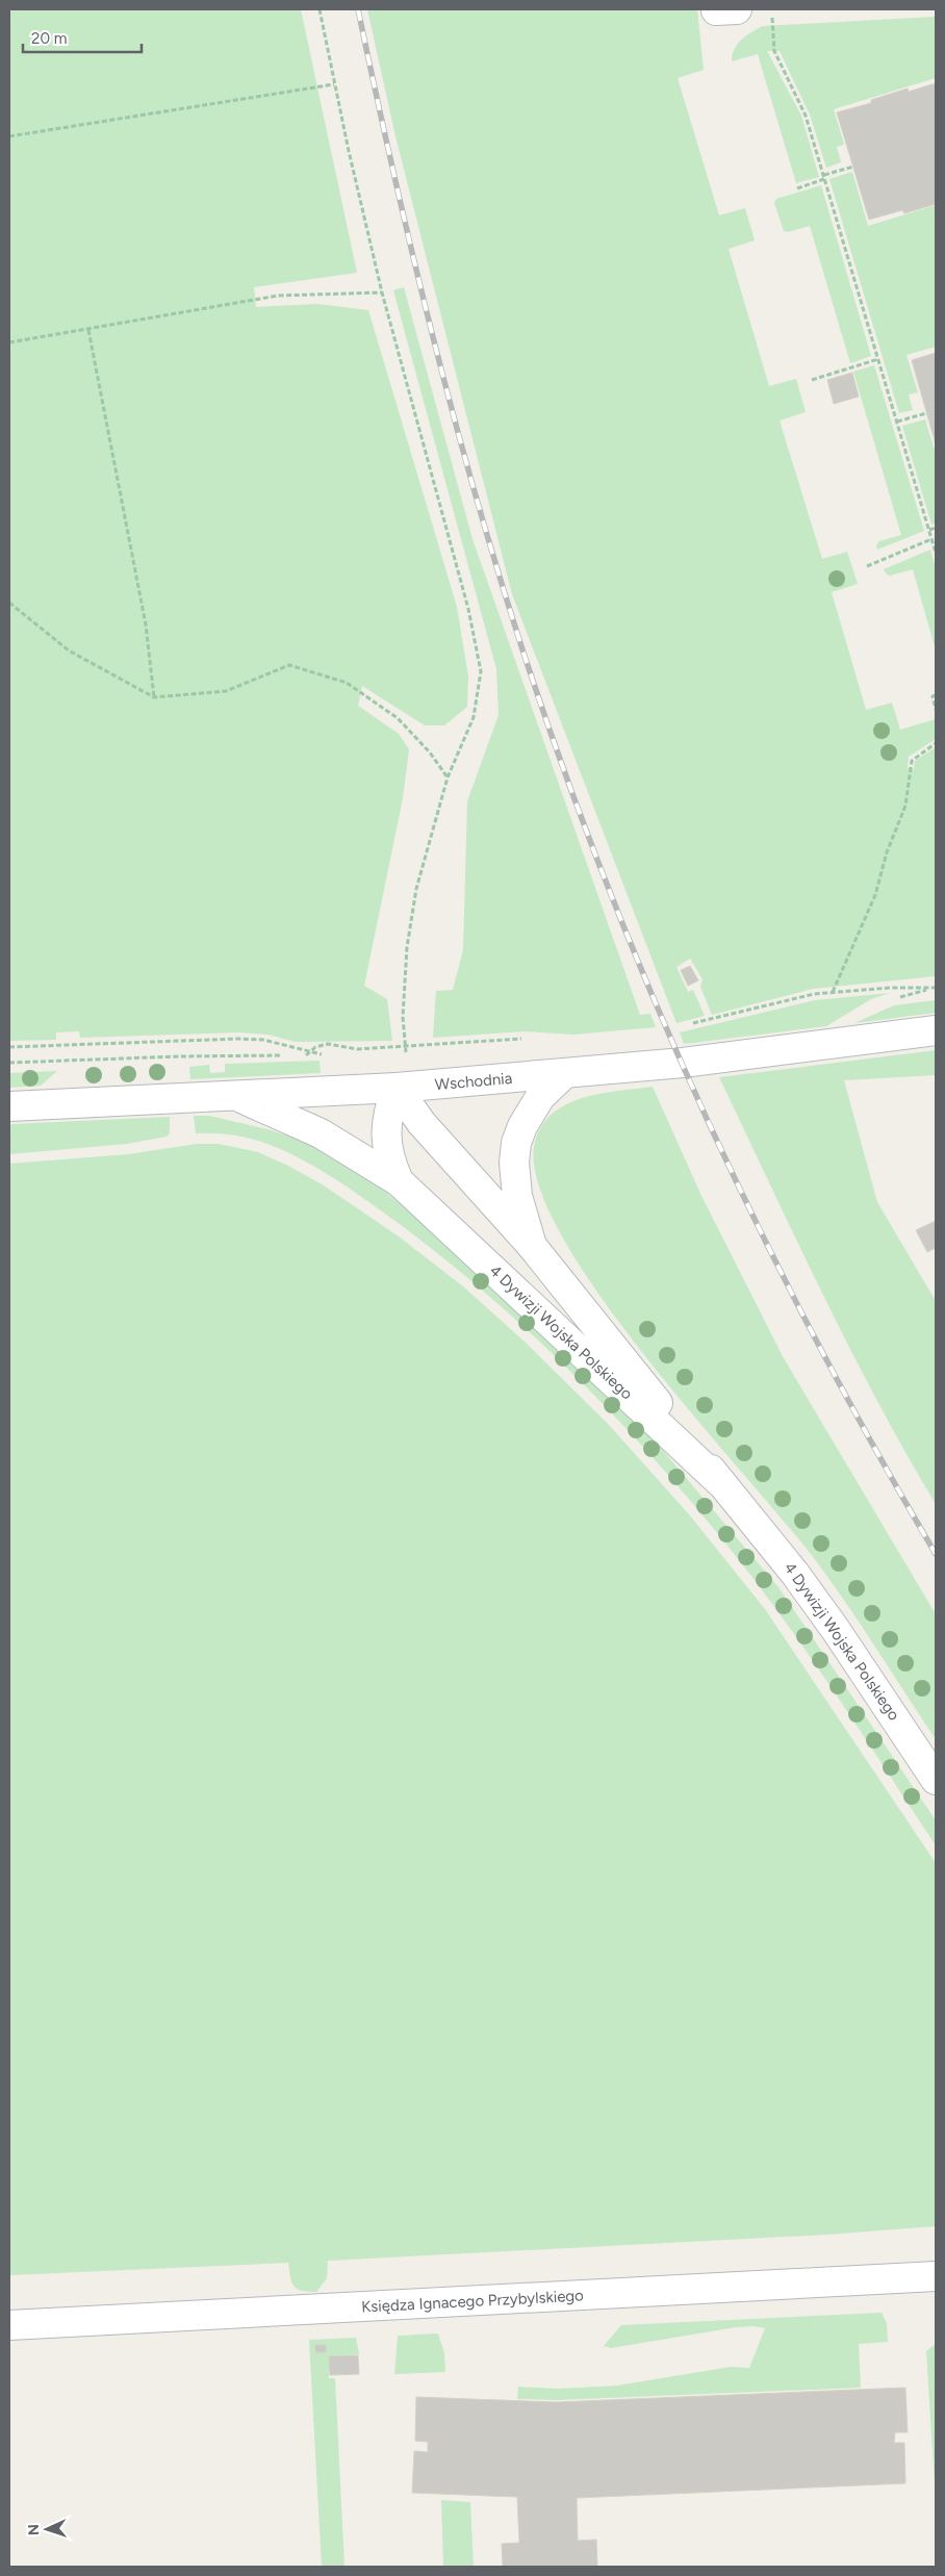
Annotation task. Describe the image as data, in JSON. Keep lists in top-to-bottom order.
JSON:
{
  "streets": {
    "street": ["Wschodnia", "4 Dywizji Wojska Polskiego", "Księdza Ignacego Przybylskiego"]
  },
  "crossings": [
    ["Wschodnia", "4 Dywizji Wojska Polskiego"]
  ],
  "scale_bar": "20 m",
  "north": "left"
}
